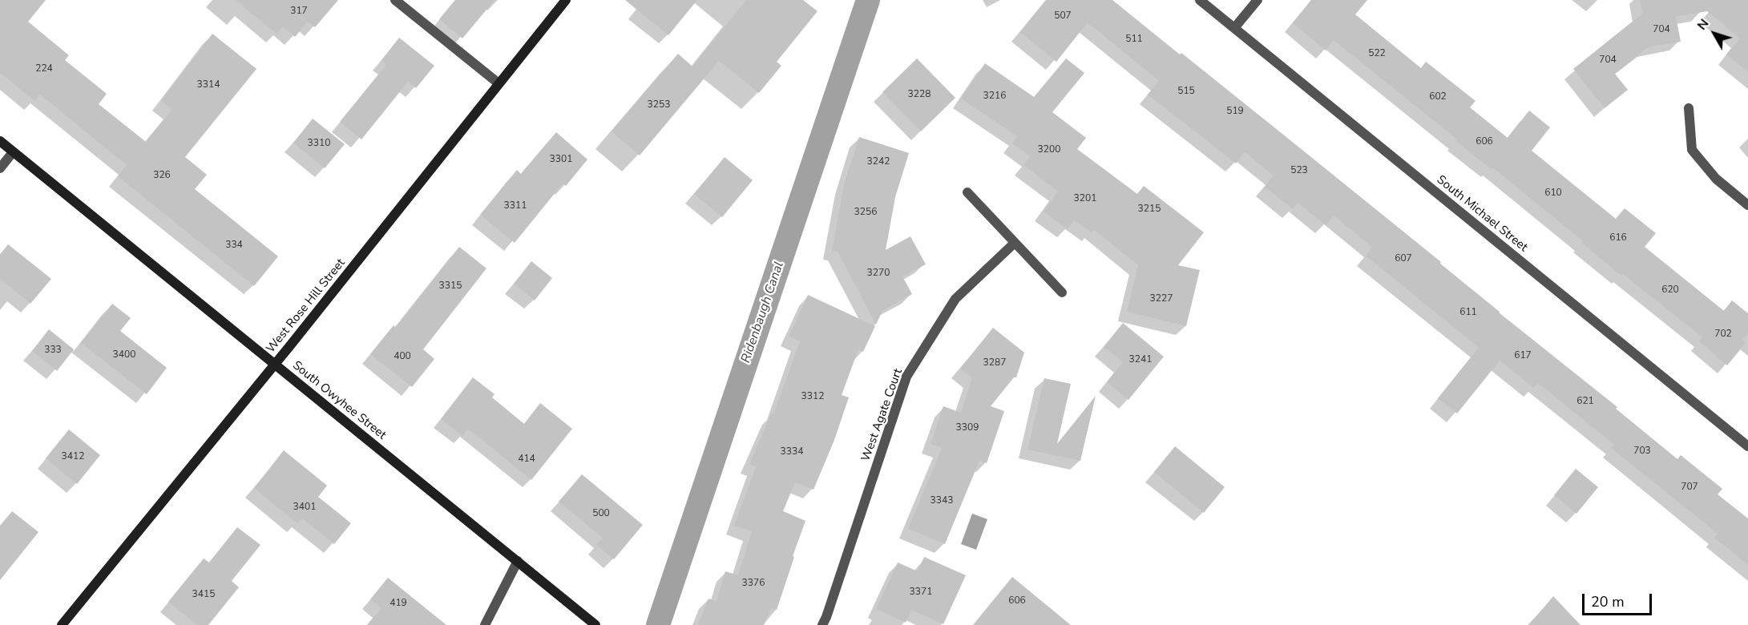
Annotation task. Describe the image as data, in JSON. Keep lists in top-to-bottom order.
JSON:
{
  "streets": {
    "street": [
      "South Michael Street",
      "West Rose Hill Street",
      "South Owyhee Street",
      "West Agate Court"
    ]
  },
  "crossings": [
    ["West Rose Hill Street", "South Owyhee Street"]
  ],
  "water": ["Ridenbaugh Canal"],
  "house_numbers": [
    "317",
    "507",
    "704",
    "511",
    "522",
    "704",
    "224",
    "3314",
    "515",
    "3228",
    "3216",
    "602",
    "3253",
    "519",
    "606",
    "3310",
    "3200",
    "3301",
    "3242",
    "523",
    "326",
    "610",
    "3201",
    "3311",
    "3215",
    "3256",
    "616",
    "334",
    "607",
    "3270",
    "3315",
    "620",
    "3227",
    "611",
    "702",
    "333",
    "3400",
    "617",
    "400",
    "3241",
    "3287",
    "3312",
    "621",
    "3309",
    "703",
    "3334",
    "3412",
    "414",
    "707",
    "3343",
    "3401",
    "500",
    "3376",
    "3371",
    "3415",
    "606",
    "419"
  ],
  "scale_bar": "20 m",
  "north": "top left"
}
